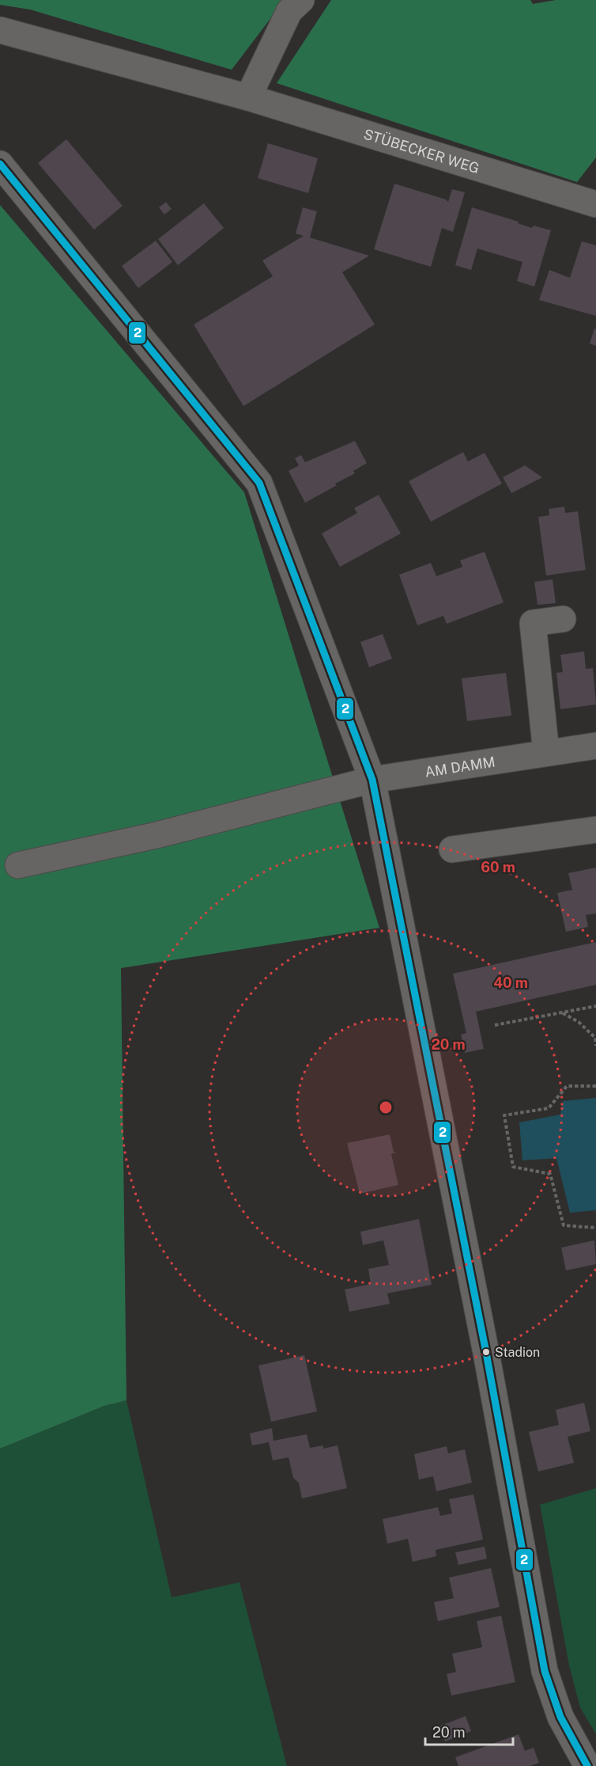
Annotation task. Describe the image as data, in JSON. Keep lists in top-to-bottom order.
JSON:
{
  "streets": {
    "street": ["STÜBECKER WEG", "AM DAMM"]
  },
  "places": ["Stadion"],
  "lines": ["transit line 2"],
  "scale_bar": "20 m",
  "rings": ["60 m", "40 m", "20 m"]
}
